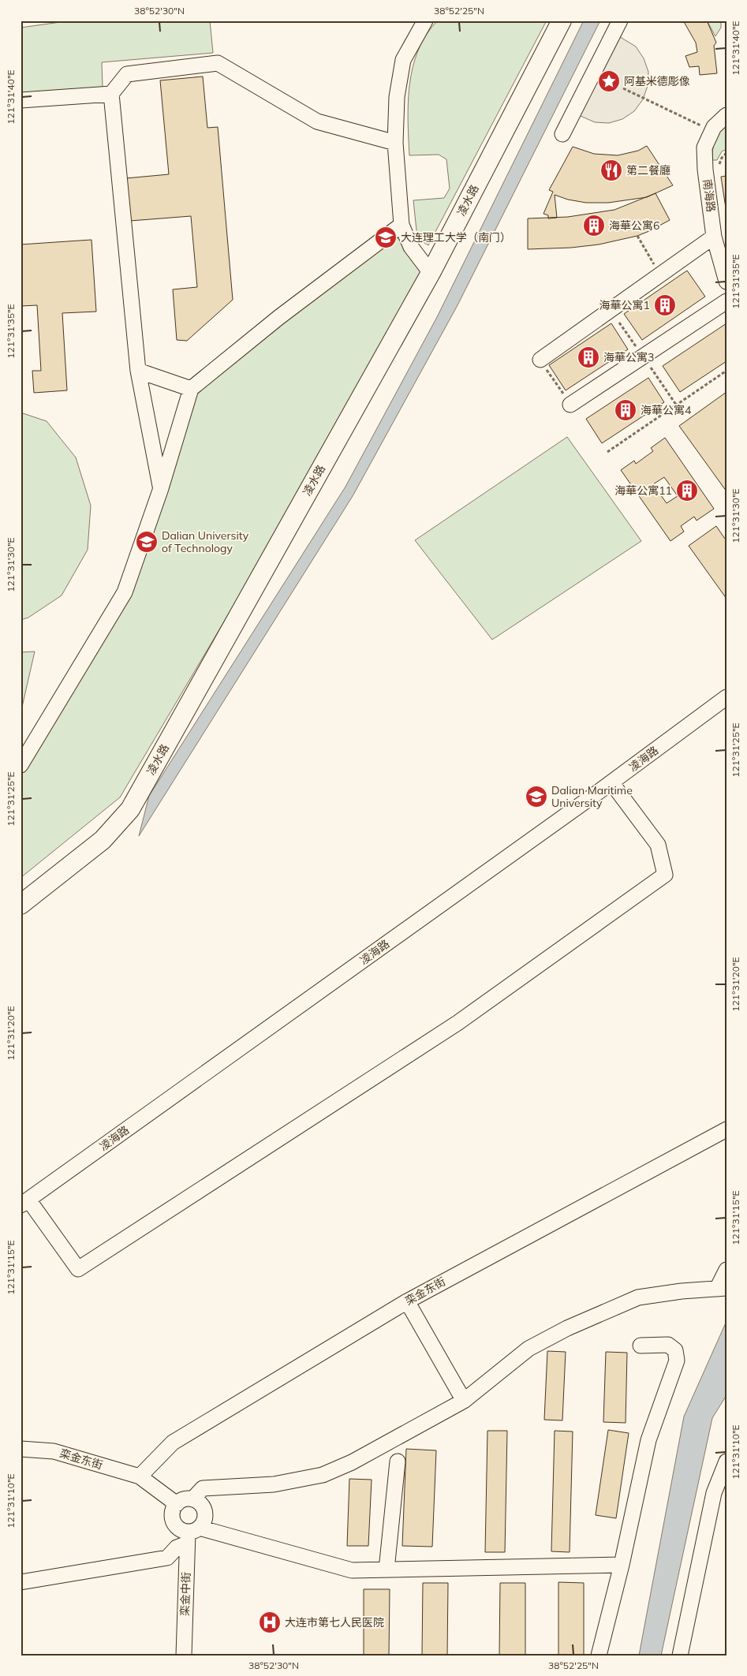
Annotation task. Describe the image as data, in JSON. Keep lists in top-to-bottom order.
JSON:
{
  "streets": {
    "main road": ["凌水路"],
    "street": [
      "南海路",
      "凌海路",
      "栾金东街",
      "栾金中街"
    ]
  },
  "crossings": [
    ["栾金东街", "栾金中街"]
  ],
  "places": {
    "place": ["阿基米德彫像"],
    "restaurant": ["第二餐廳"],
    "building": [
      "海華公寓6",
      "海華公寓1",
      "海華公寓3",
      "海華公寓4",
      "海華公寓11"
    ],
    "school or university": ["大连理工大学（南门）", "Dalian University of Technology", "Dalian Maritime University"],
    "hospital": ["大连市第七人民医院"]
  },
  "coordinates": [
    "38°52'30\"N",
    "38°52'25\"N",
    "121°31'40\"E",
    "121°31'35\"E",
    "121°31'30\"E",
    "121°31'25\"E",
    "121°31'20\"E",
    "121°31'15\"E",
    "121°31'10\"E"
  ]
}
